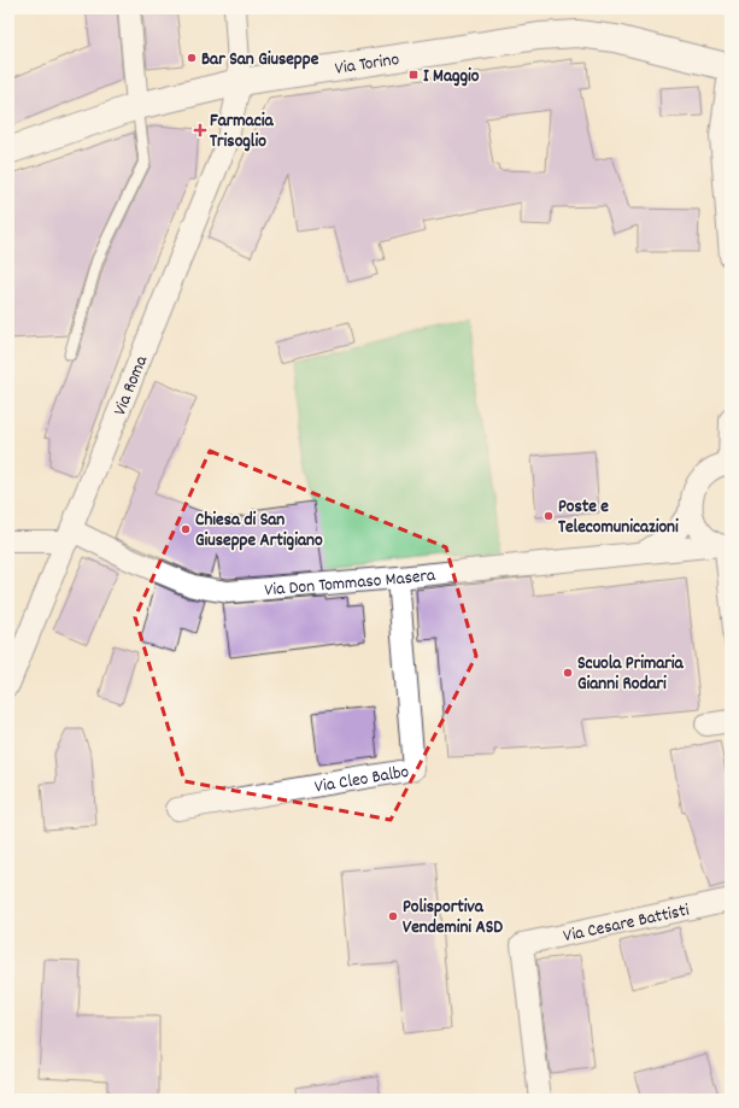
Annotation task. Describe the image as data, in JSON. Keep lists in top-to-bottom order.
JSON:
{
  "streets": {
    "main road": ["Via Torino"],
    "street": [
      "Via Roma",
      "Via Don Tommaso Masera",
      "Via Cleo Balbo",
      "Via Cesare Battisti"
    ]
  },
  "crossings": [
    ["Via Torino", "Via Roma"],
    ["Via Roma", "Via Don Tommaso Masera"],
    ["Via Don Tommaso Masera", "Via Cleo Balbo"]
  ],
  "places": {
    "other": [
      "Bar San Giuseppe",
      "Poste e Telecomunicazioni",
      "Chiesa di San Giuseppe Artigiano",
      "Scuola Primaria Gianni Rodari",
      "Polisportiva Vendemini ASD"
    ],
    "transit": ["I Maggio"],
    "health": ["Farmacia Trisoglio"]
  }
}
